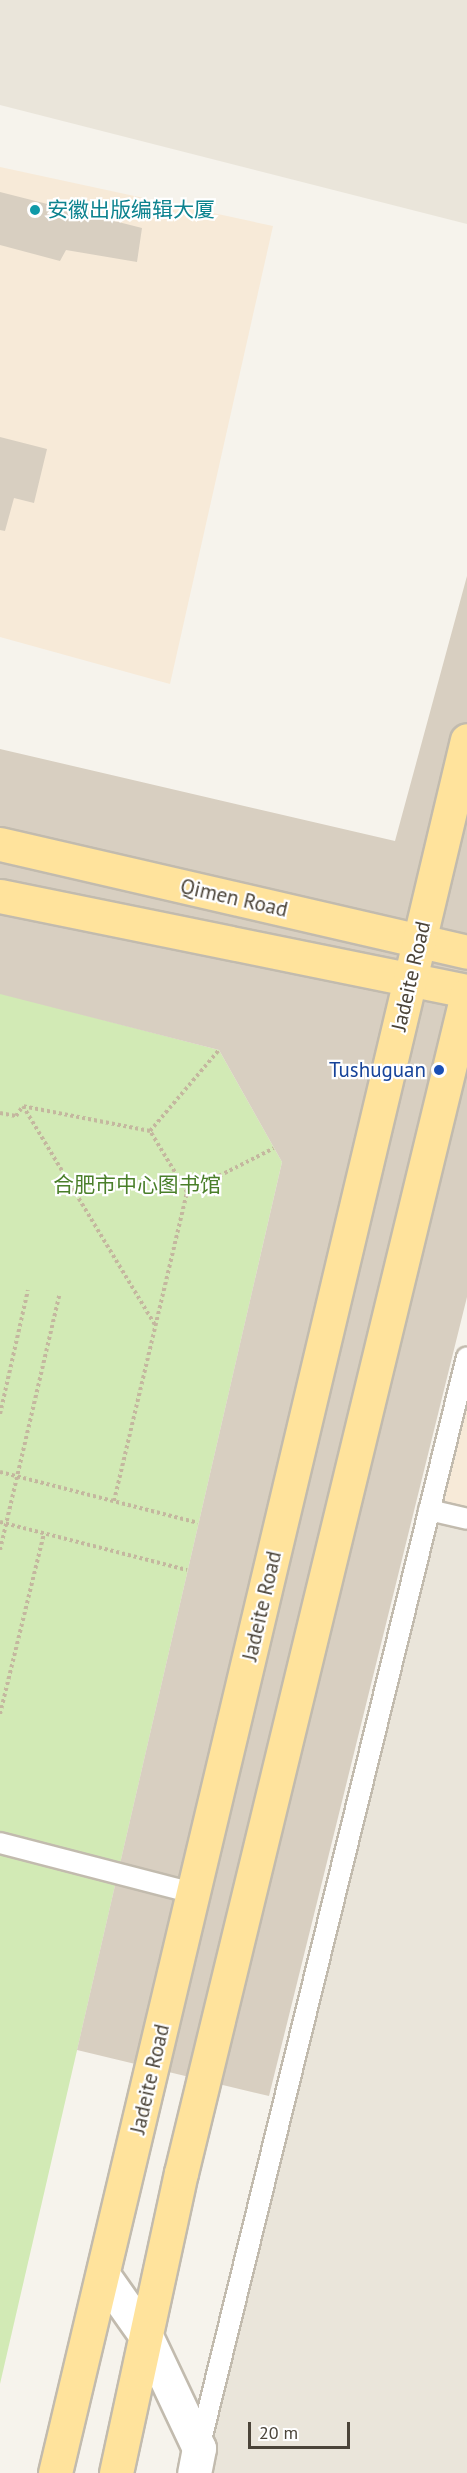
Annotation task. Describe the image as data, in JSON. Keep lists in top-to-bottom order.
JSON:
{
  "streets": {
    "main road": ["Qimen Road", "Jadeite Road"]
  },
  "crossings": [
    ["Qimen Road", "Jadeite Road"]
  ],
  "parks": ["合肥市中心图书馆"],
  "places": ["安徽出版编辑大厦", "Tushuguan"],
  "scale_bar": "20 m"
}
